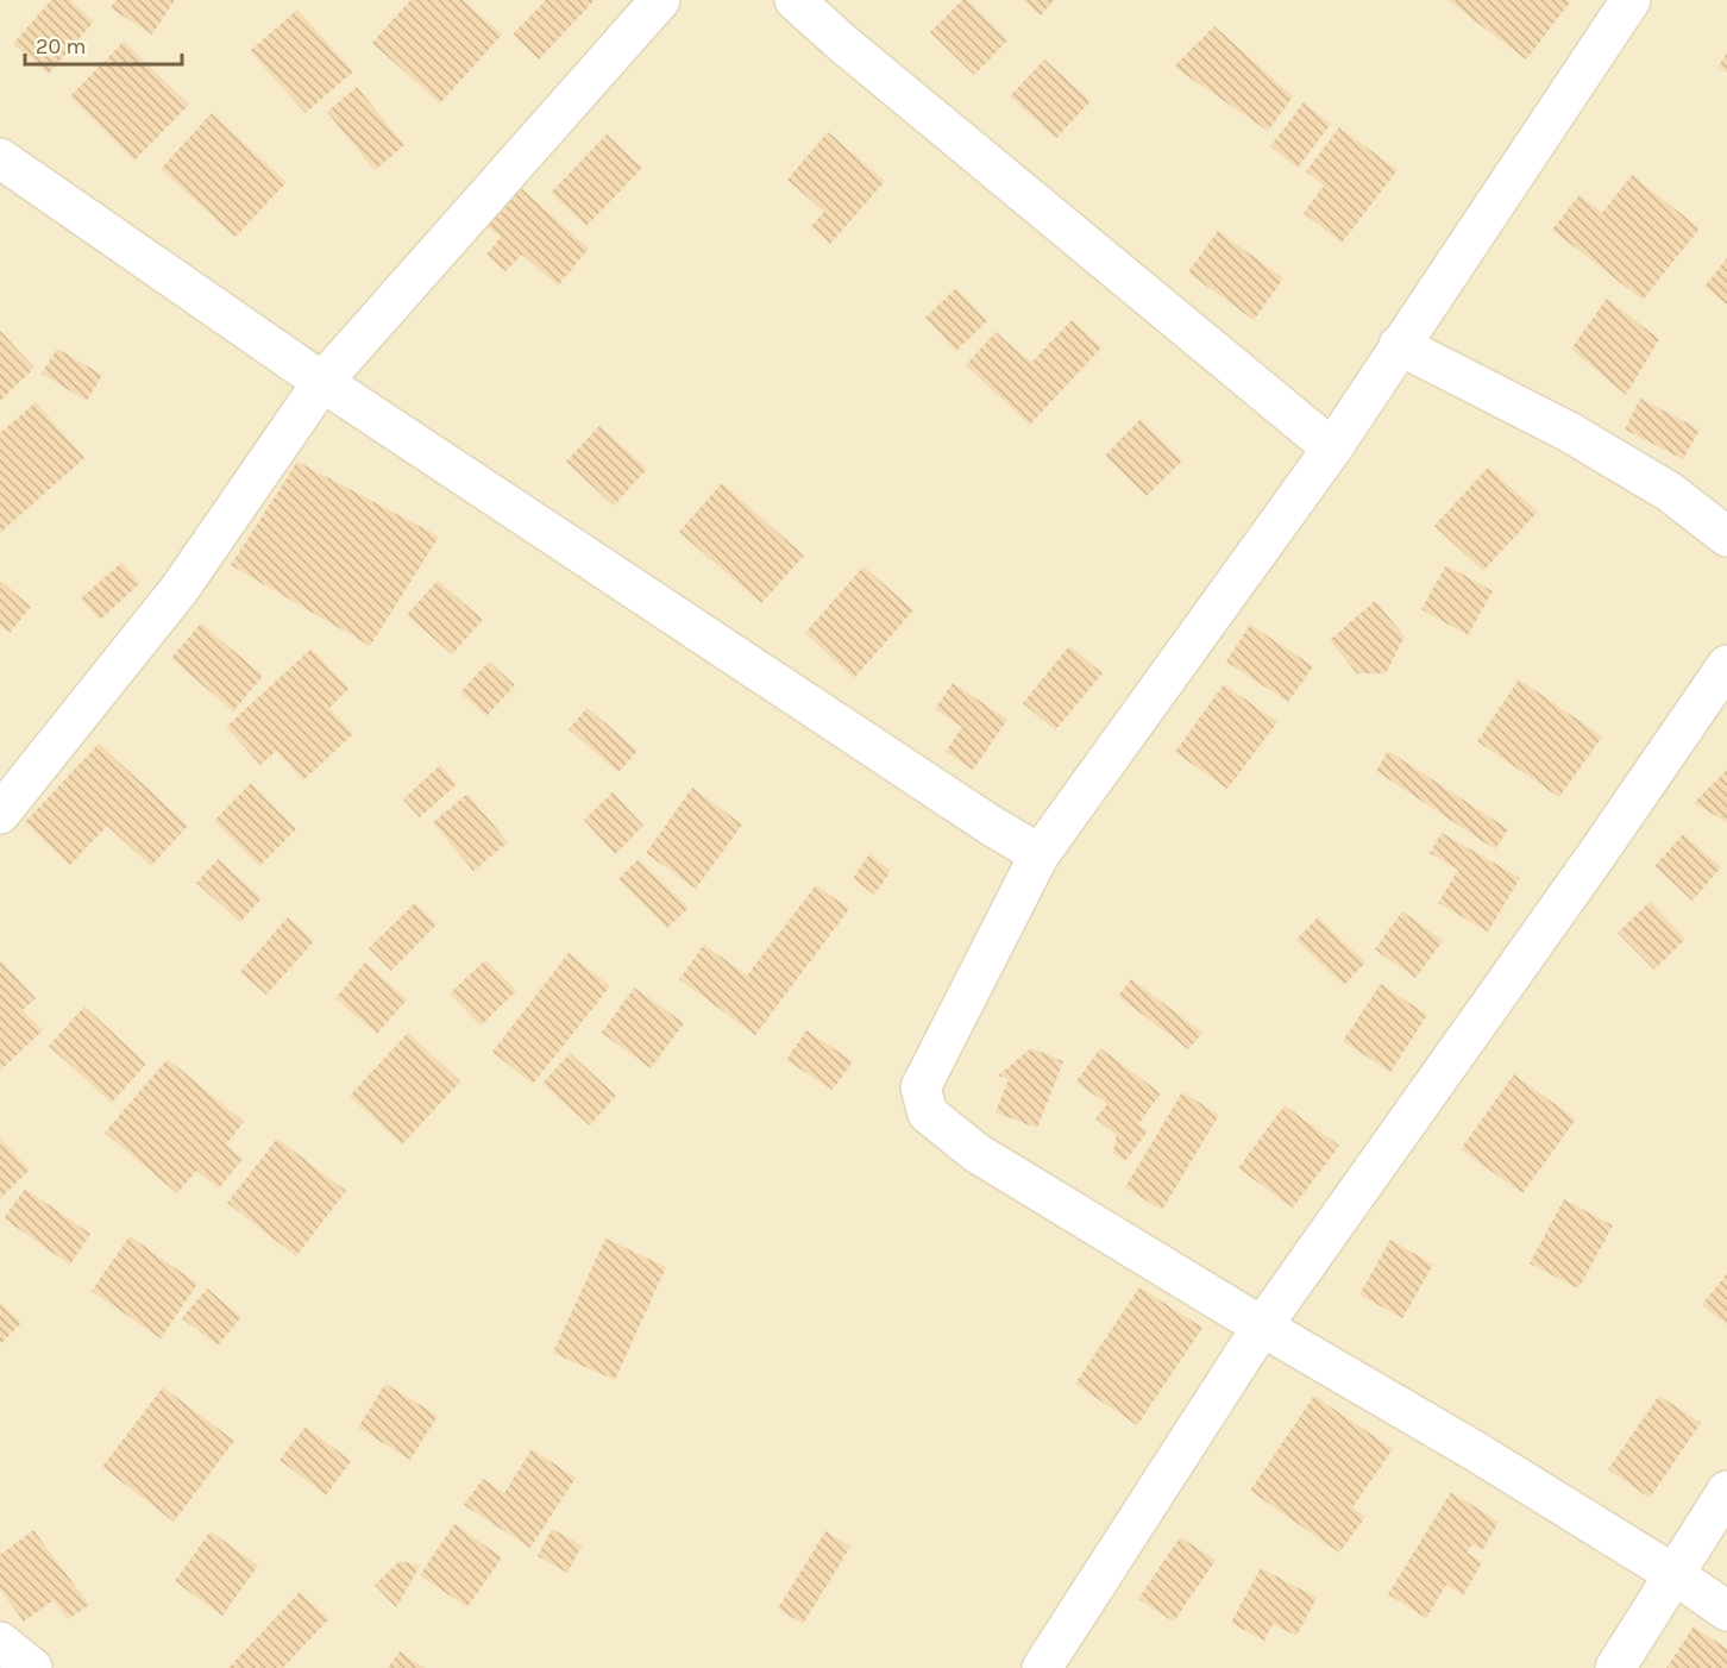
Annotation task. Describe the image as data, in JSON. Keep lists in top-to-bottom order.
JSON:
{
  "scale_bar": "20 m"
}
